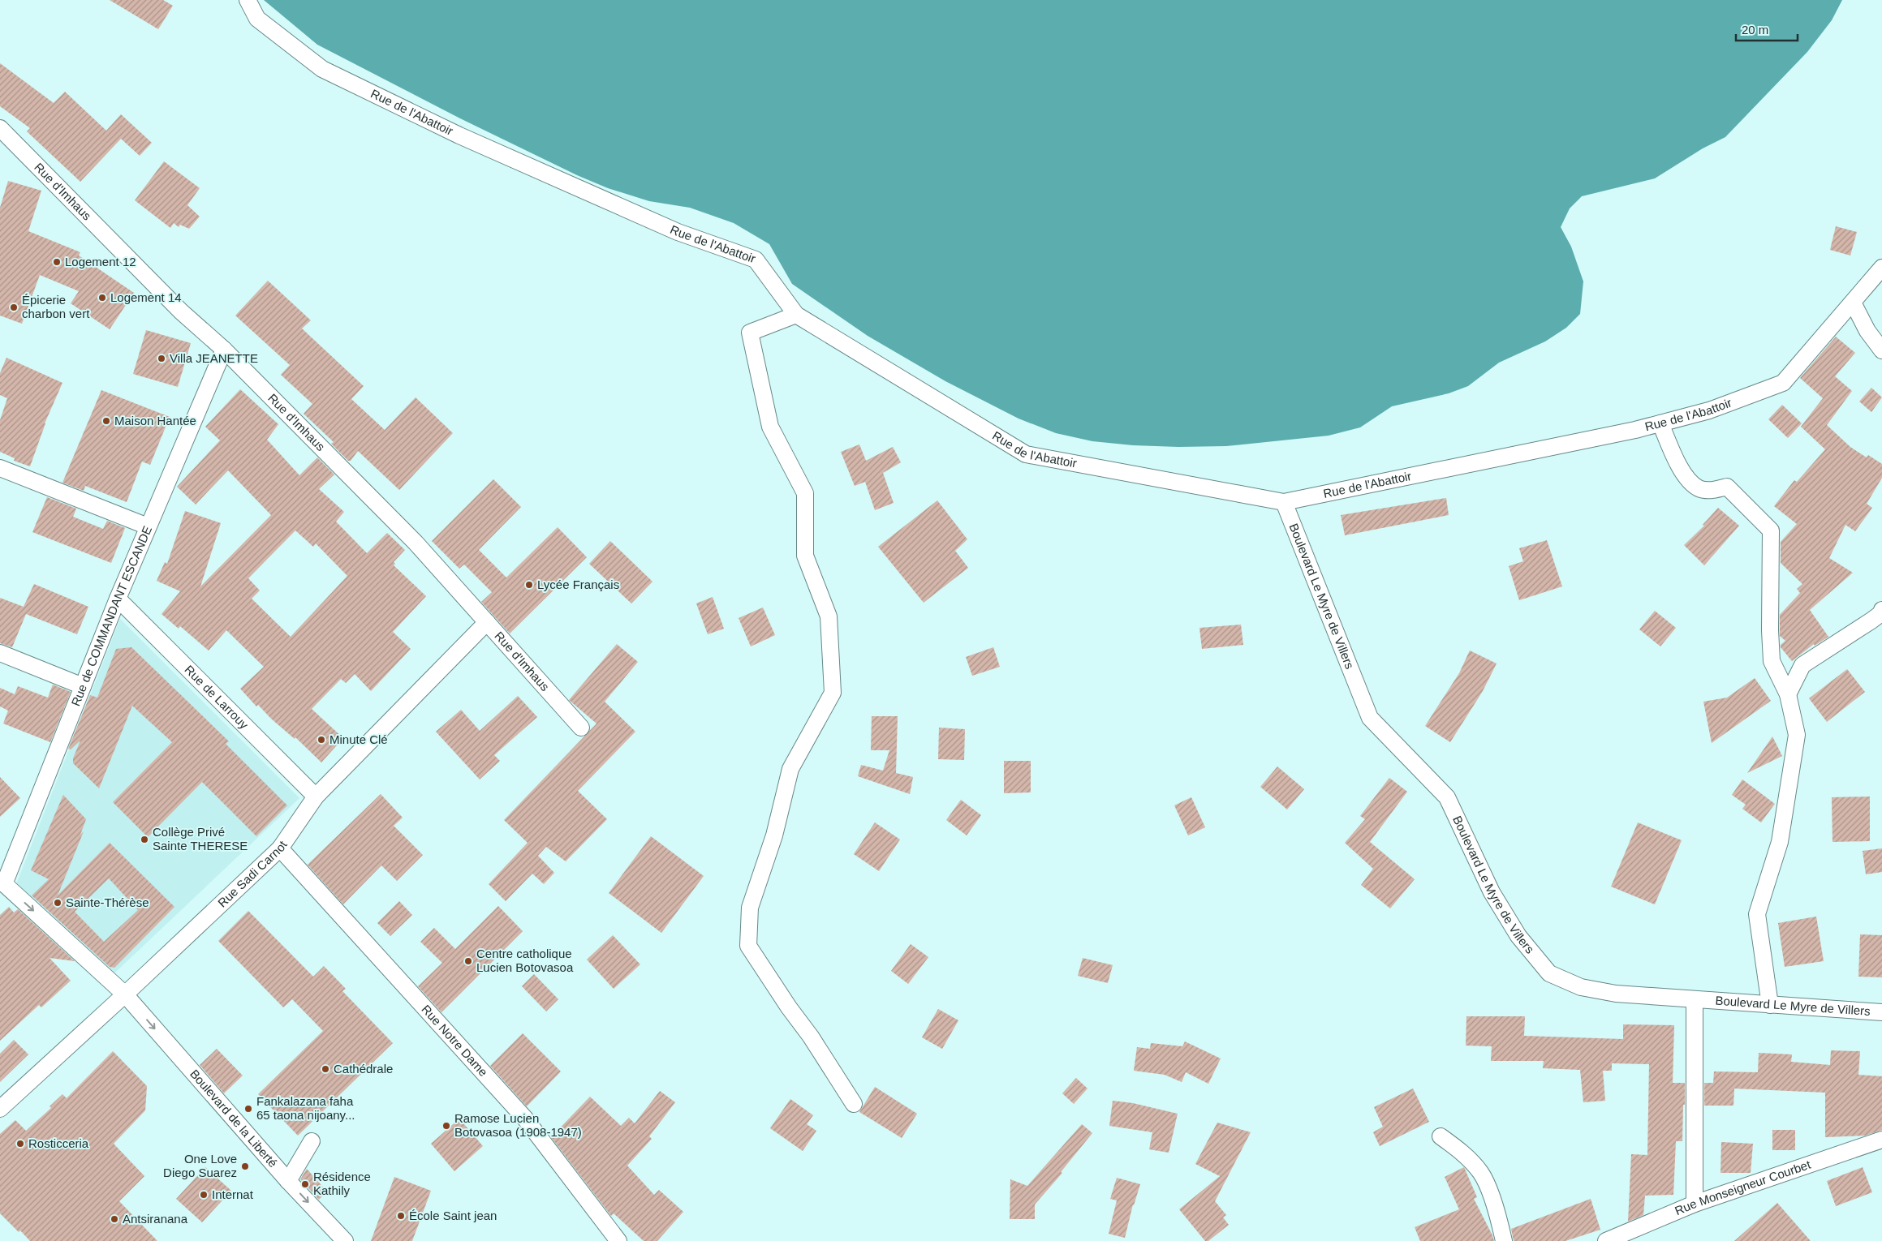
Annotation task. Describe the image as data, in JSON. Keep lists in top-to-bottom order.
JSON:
{
  "streets": {
    "street": [
      "Rue de l'Abattoir",
      "Rue d'Imhaus",
      "Boulevard Le Myre de Villers",
      "Rue de COMMANDANT ESCANDE",
      "Rue de Larrouy",
      "Rue Sadi Carnot",
      "Rue Notre Dame",
      "Boulevard de la Liberté",
      "Rue Monseigneur Courbet"
    ]
  },
  "crossings": [
    ["Rue de l'Abattoir", "Boulevard Le Myre de Villers"],
    ["Rue d'Imhaus", "Rue de COMMANDANT ESCANDE"],
    ["Rue d'Imhaus", "Rue Sadi Carnot"],
    ["Rue de COMMANDANT ESCANDE", "Rue de Larrouy"],
    ["Rue de COMMANDANT ESCANDE", "Boulevard de la Liberté"],
    ["Rue de Larrouy", "Rue Sadi Carnot"],
    ["Rue Sadi Carnot", "Rue Notre Dame"],
    ["Rue Sadi Carnot", "Boulevard de la Liberté"]
  ],
  "one_way": ["Boulevard de la Liberté"],
  "places": [
    "Logement 12",
    "Logement 14",
    "Épicerie charbon vert",
    "Villa JEANETTE",
    "Maison Hantée",
    "Lycée Français",
    "Minute Clé",
    "Collège Privé Sainte THERESE",
    "Sainte-Thérèse",
    "Centre catholique Lucien Botovasoa",
    "Cathédrale",
    "Fankalazana faha 65 taona nijoany...",
    "Ramose Lucien Botovasoa (1908-1947)",
    "Rosticceria",
    "One Love Diego Suarez",
    "Résidence Kathily",
    "Internat",
    "École Saint jean",
    "Antsiranana"
  ],
  "scale_bar": "20 m"
}
